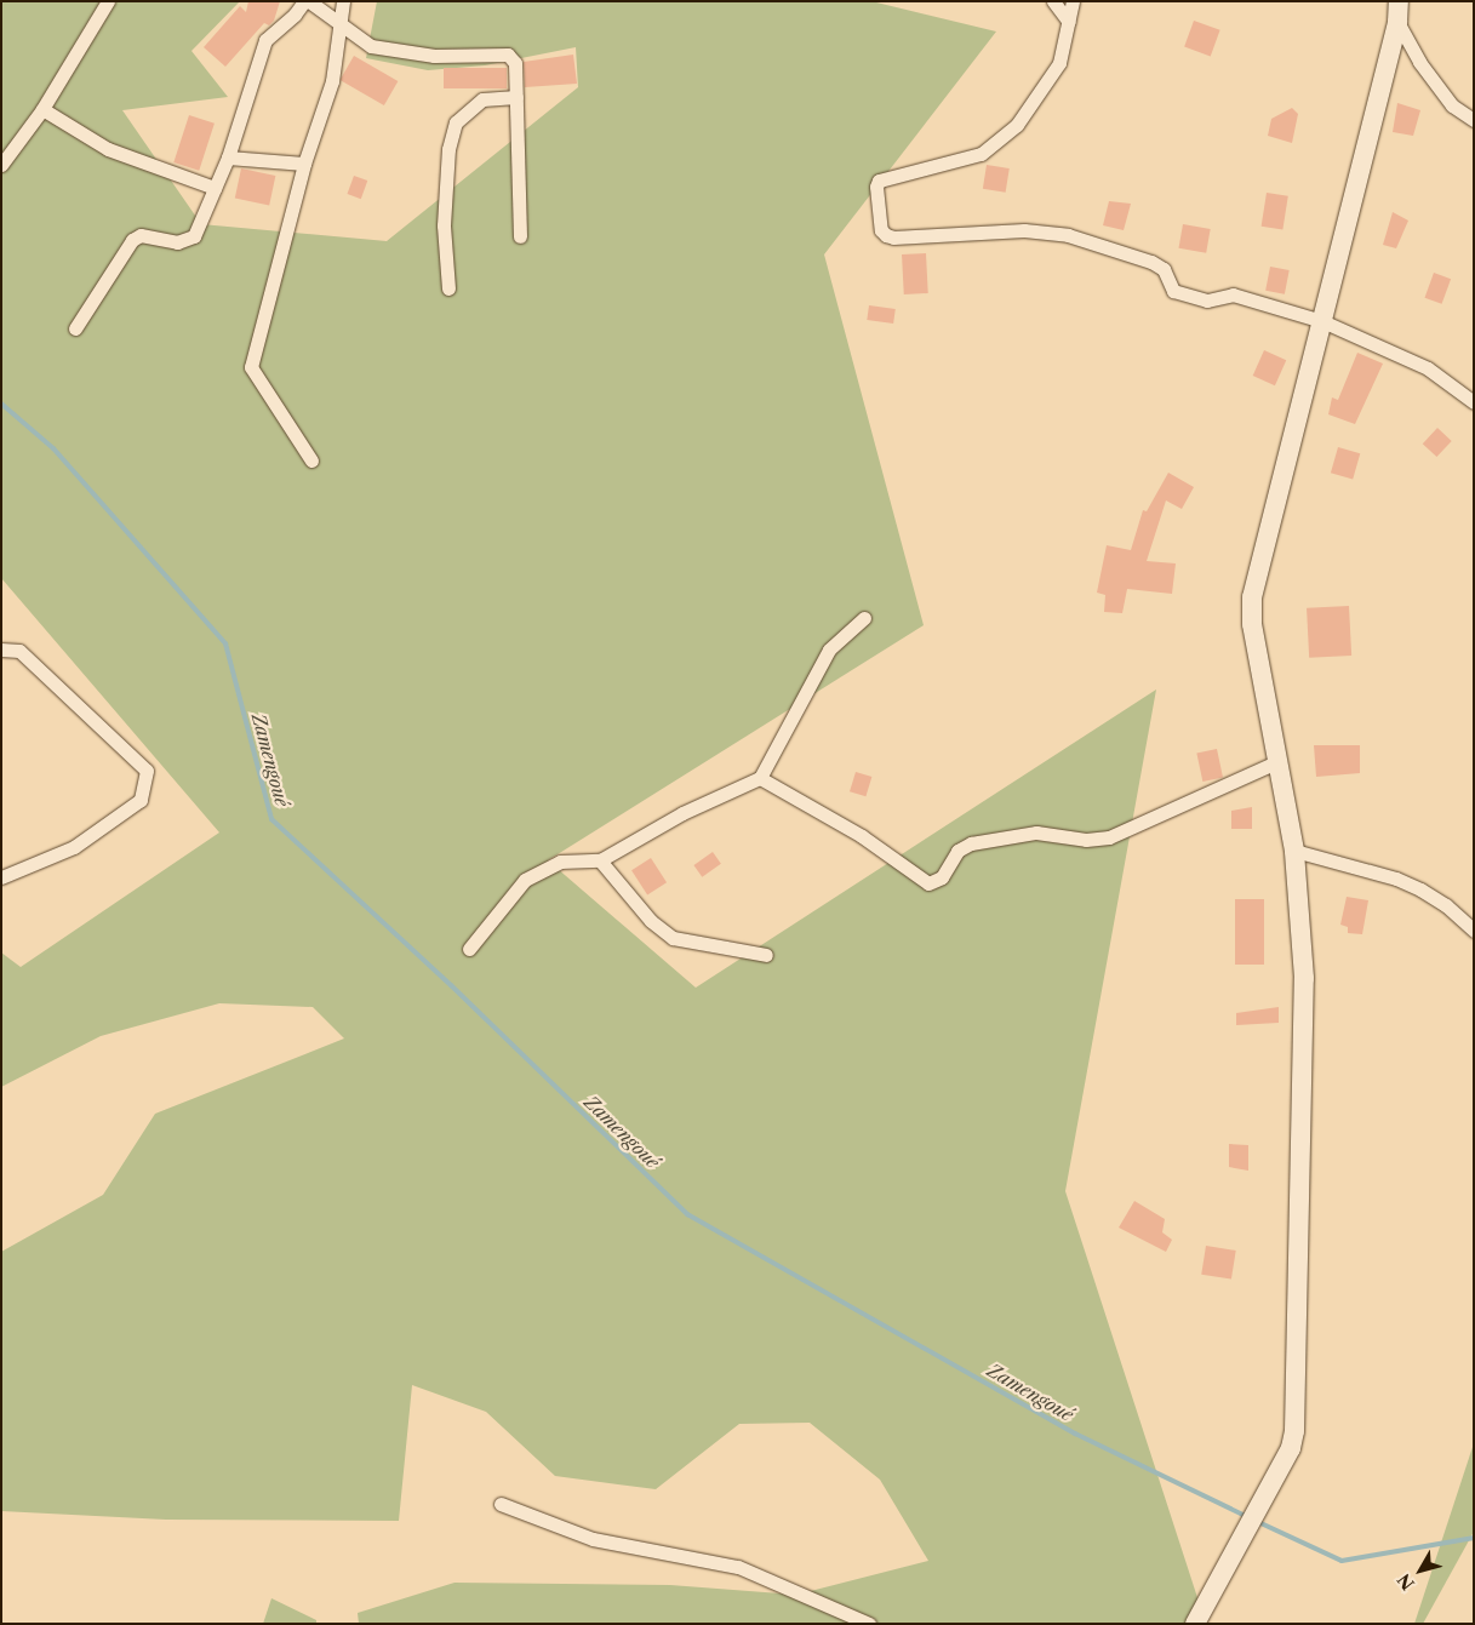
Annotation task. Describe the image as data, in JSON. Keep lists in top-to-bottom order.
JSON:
{
  "water": ["Zamengoué"],
  "north": "bottom left"
}
